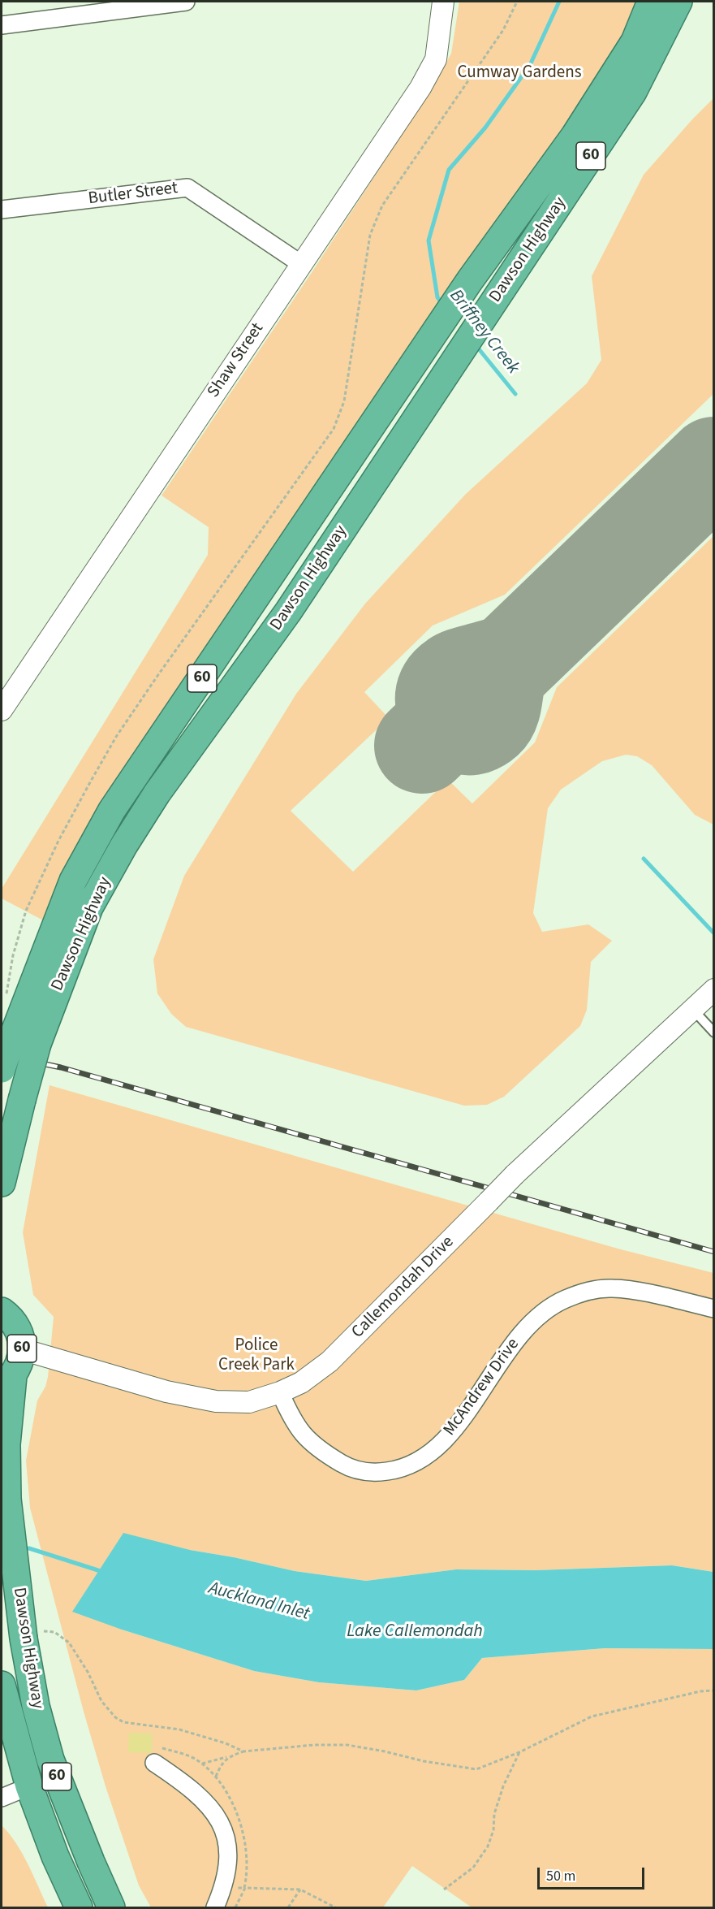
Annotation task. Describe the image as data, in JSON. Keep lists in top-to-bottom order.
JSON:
{
  "streets": {
    "highway": ["60", "Dawson Highway"],
    "street": [
      "Butler Street",
      "Shaw Street",
      "Callemondah Drive",
      "McAndrew Drive"
    ]
  },
  "crossings": [
    ["60", "Dawson Highway"],
    ["60", "Callemondah Drive"],
    ["Butler Street", "Shaw Street"],
    ["Callemondah Drive", "McAndrew Drive"]
  ],
  "water": ["Briffney Creek", "Auckland Inlet", "Lake Callemondah"],
  "parks": ["Cumway Gardens", "Police Creek Park"],
  "scale_bar": "50 m"
}
